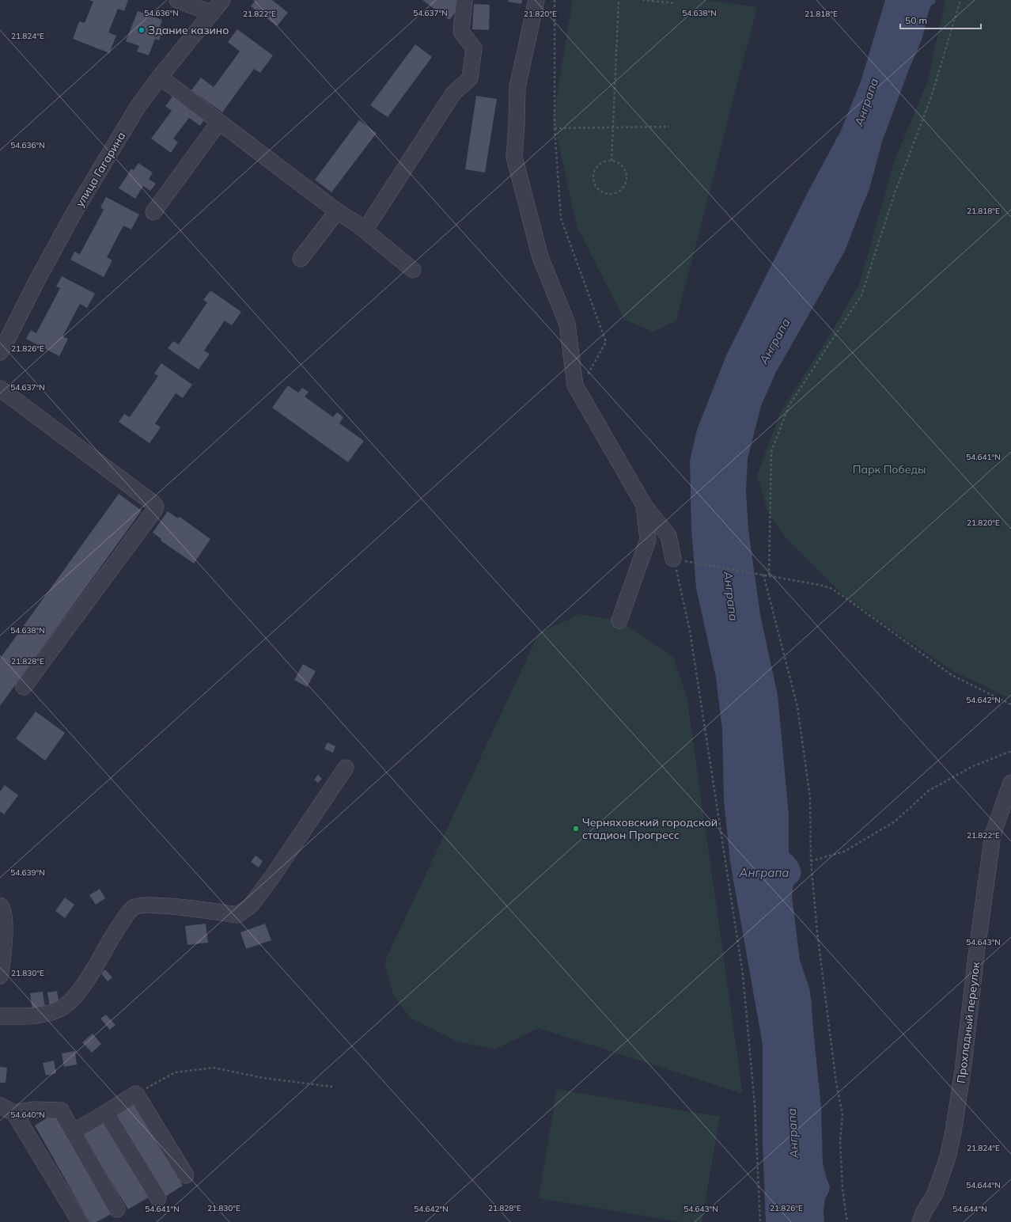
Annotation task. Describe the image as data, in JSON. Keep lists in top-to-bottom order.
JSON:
{
  "streets": {
    "street": ["улица Гагарина", "Прохладный переулок"]
  },
  "water": ["Анграпа"],
  "parks": ["Парк Победы"],
  "places": ["Здание казино", "Черняховский городской стадион Прогресс"],
  "scale_bar": "50 m",
  "coordinates": [
    "54.636°N",
    "54.637°N",
    "54.638°N",
    "21.822°E",
    "21.820°E",
    "21.818°E",
    "21.824°E",
    "21.826°E",
    "54.641°N",
    "21.828°E",
    "54.642°N",
    "54.639°N",
    "54.643°N",
    "21.830°E",
    "54.640°N",
    "54.644°N"
  ]
}
